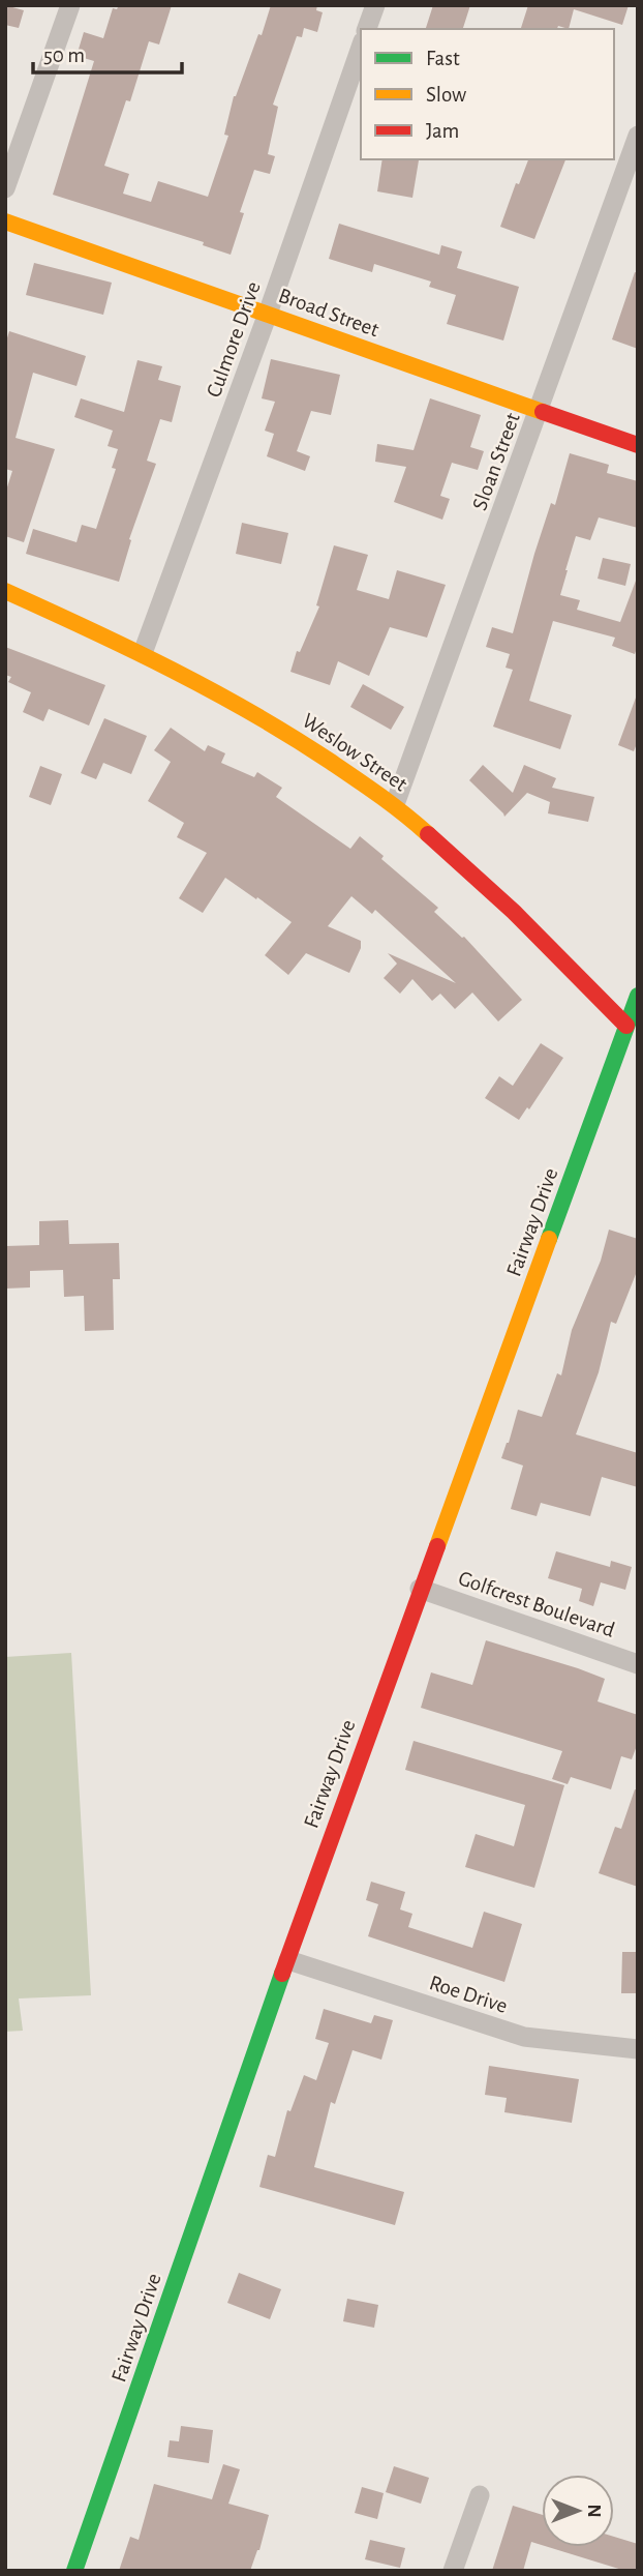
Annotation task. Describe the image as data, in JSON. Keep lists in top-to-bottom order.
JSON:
{
  "streets": {
    "street": [
      "Broad Street",
      "Culmore Drive",
      "Sloan Street",
      "Weslow Street",
      "Fairway Drive",
      "Golfcrest Boulevard",
      "Roe Drive"
    ]
  },
  "crossings": [
    ["Broad Street", "Culmore Drive"],
    ["Broad Street", "Sloan Street"],
    ["Culmore Drive", "Weslow Street"],
    ["Sloan Street", "Weslow Street"],
    ["Weslow Street", "Fairway Drive"],
    ["Fairway Drive", "Golfcrest Boulevard"],
    ["Fairway Drive", "Roe Drive"]
  ],
  "legend": ["Fast", "Slow", "Jam"],
  "scale_bar": "50 m",
  "north": "right"
}
